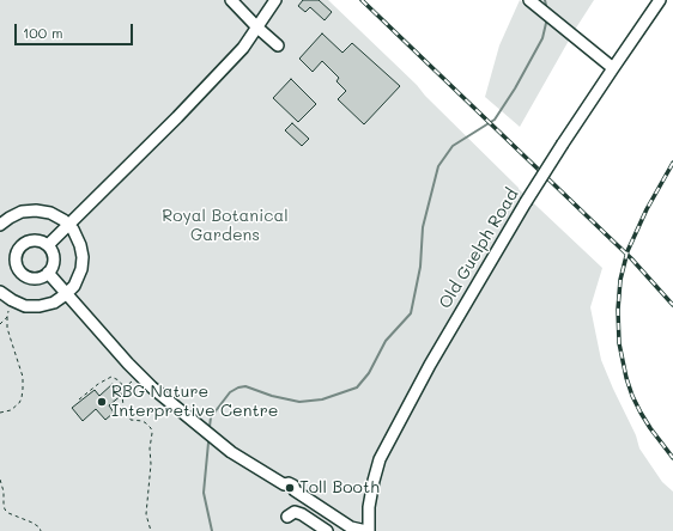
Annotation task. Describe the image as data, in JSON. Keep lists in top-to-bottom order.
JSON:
{
  "streets": {
    "street": ["Old Guelph Road"]
  },
  "parks": ["Royal Botanical Gardens"],
  "places": ["RBG Nature Interpretive Centre", "Toll Booth"],
  "scale_bar": "100 m"
}
